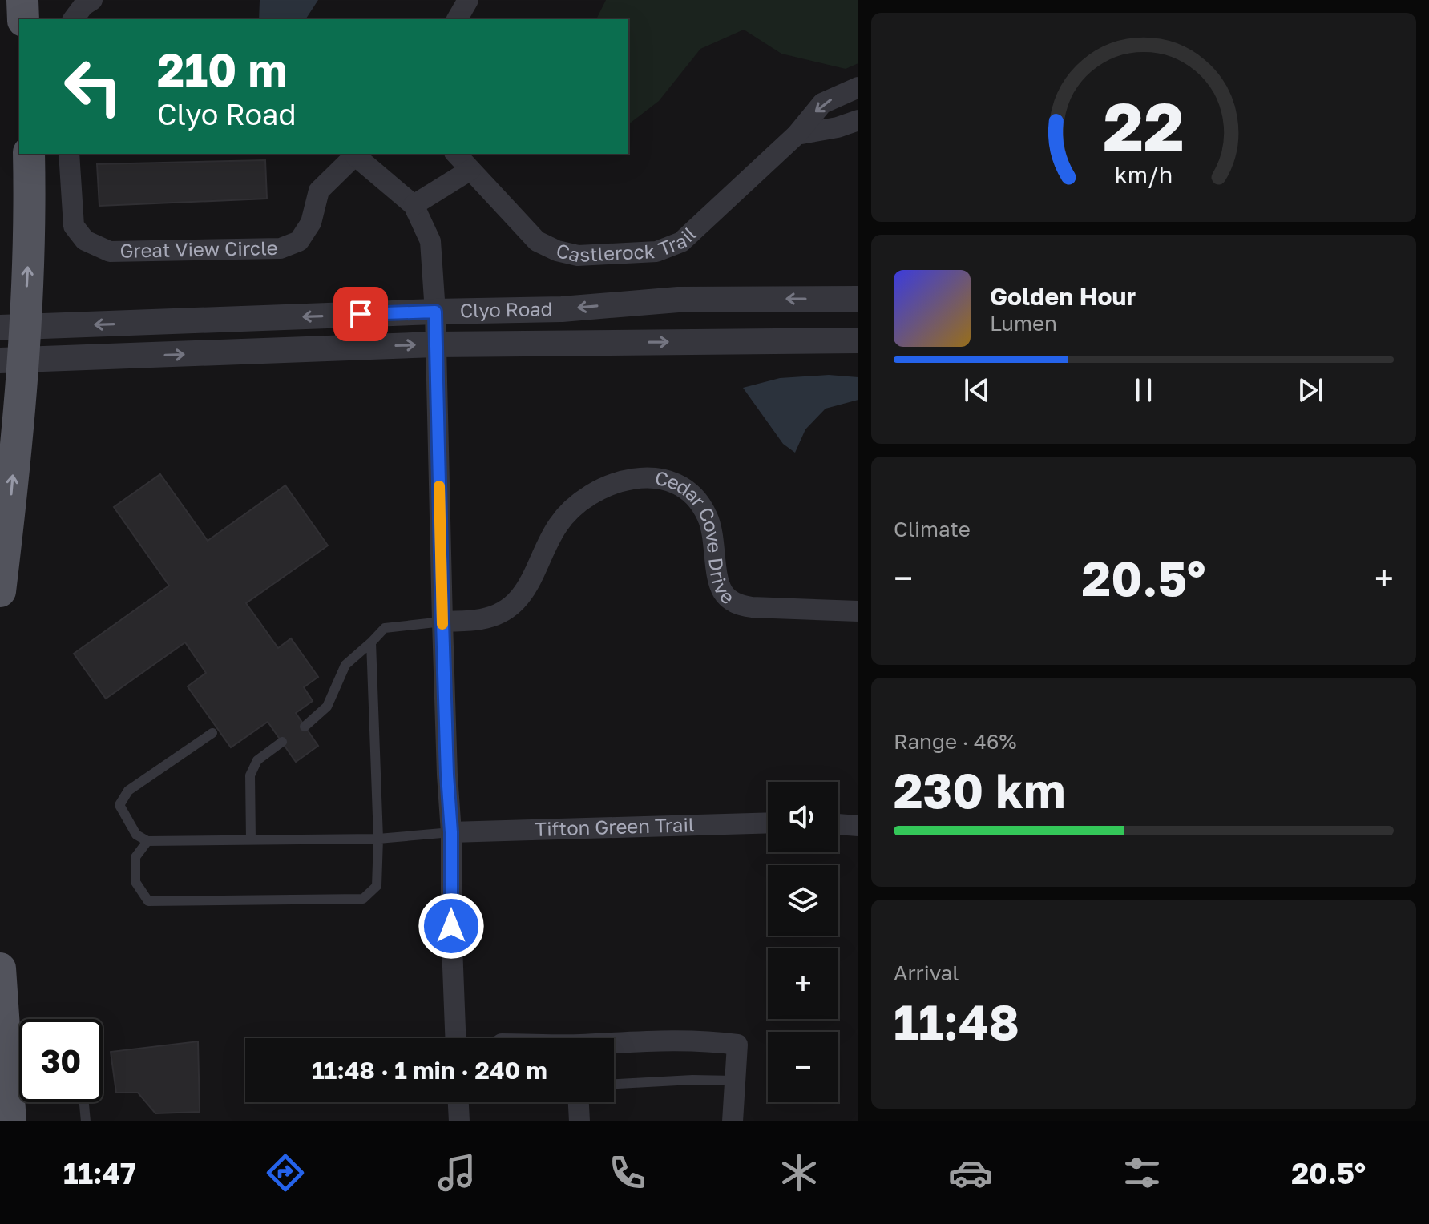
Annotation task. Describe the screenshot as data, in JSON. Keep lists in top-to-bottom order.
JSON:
{
  "streets": {
    "street": [
      "Castlerock Trail",
      "Great View Circle",
      "Clyo Road",
      "Cedar Cove Drive",
      "Tifton Green Trail"
    ]
  },
  "crossings": [
    ["Great View Circle", "Clyo Road"],
    ["Great View Circle", "Cedar Cove Drive"],
    ["Great View Circle", "Tifton Green Trail"]
  ],
  "page": {
    "turn": ["210 m", "Clyo Road"],
    "song": ["Golden Hour", "Lumen"],
    "tile": [
      "Climate",
      ["Range · 46%", "230 km"],
      ["Arrival", "11:48"]
    ],
    "heat": ["−", "20.5°", "+"],
    "map_buttons": ["+", "−"],
    "limit": "30",
    "trip": "11:48 · 1 min · 240 m",
    "tabs": ["11:47", "20.5°"],
    "gauge": ["22", "km/h"]
  }
}
